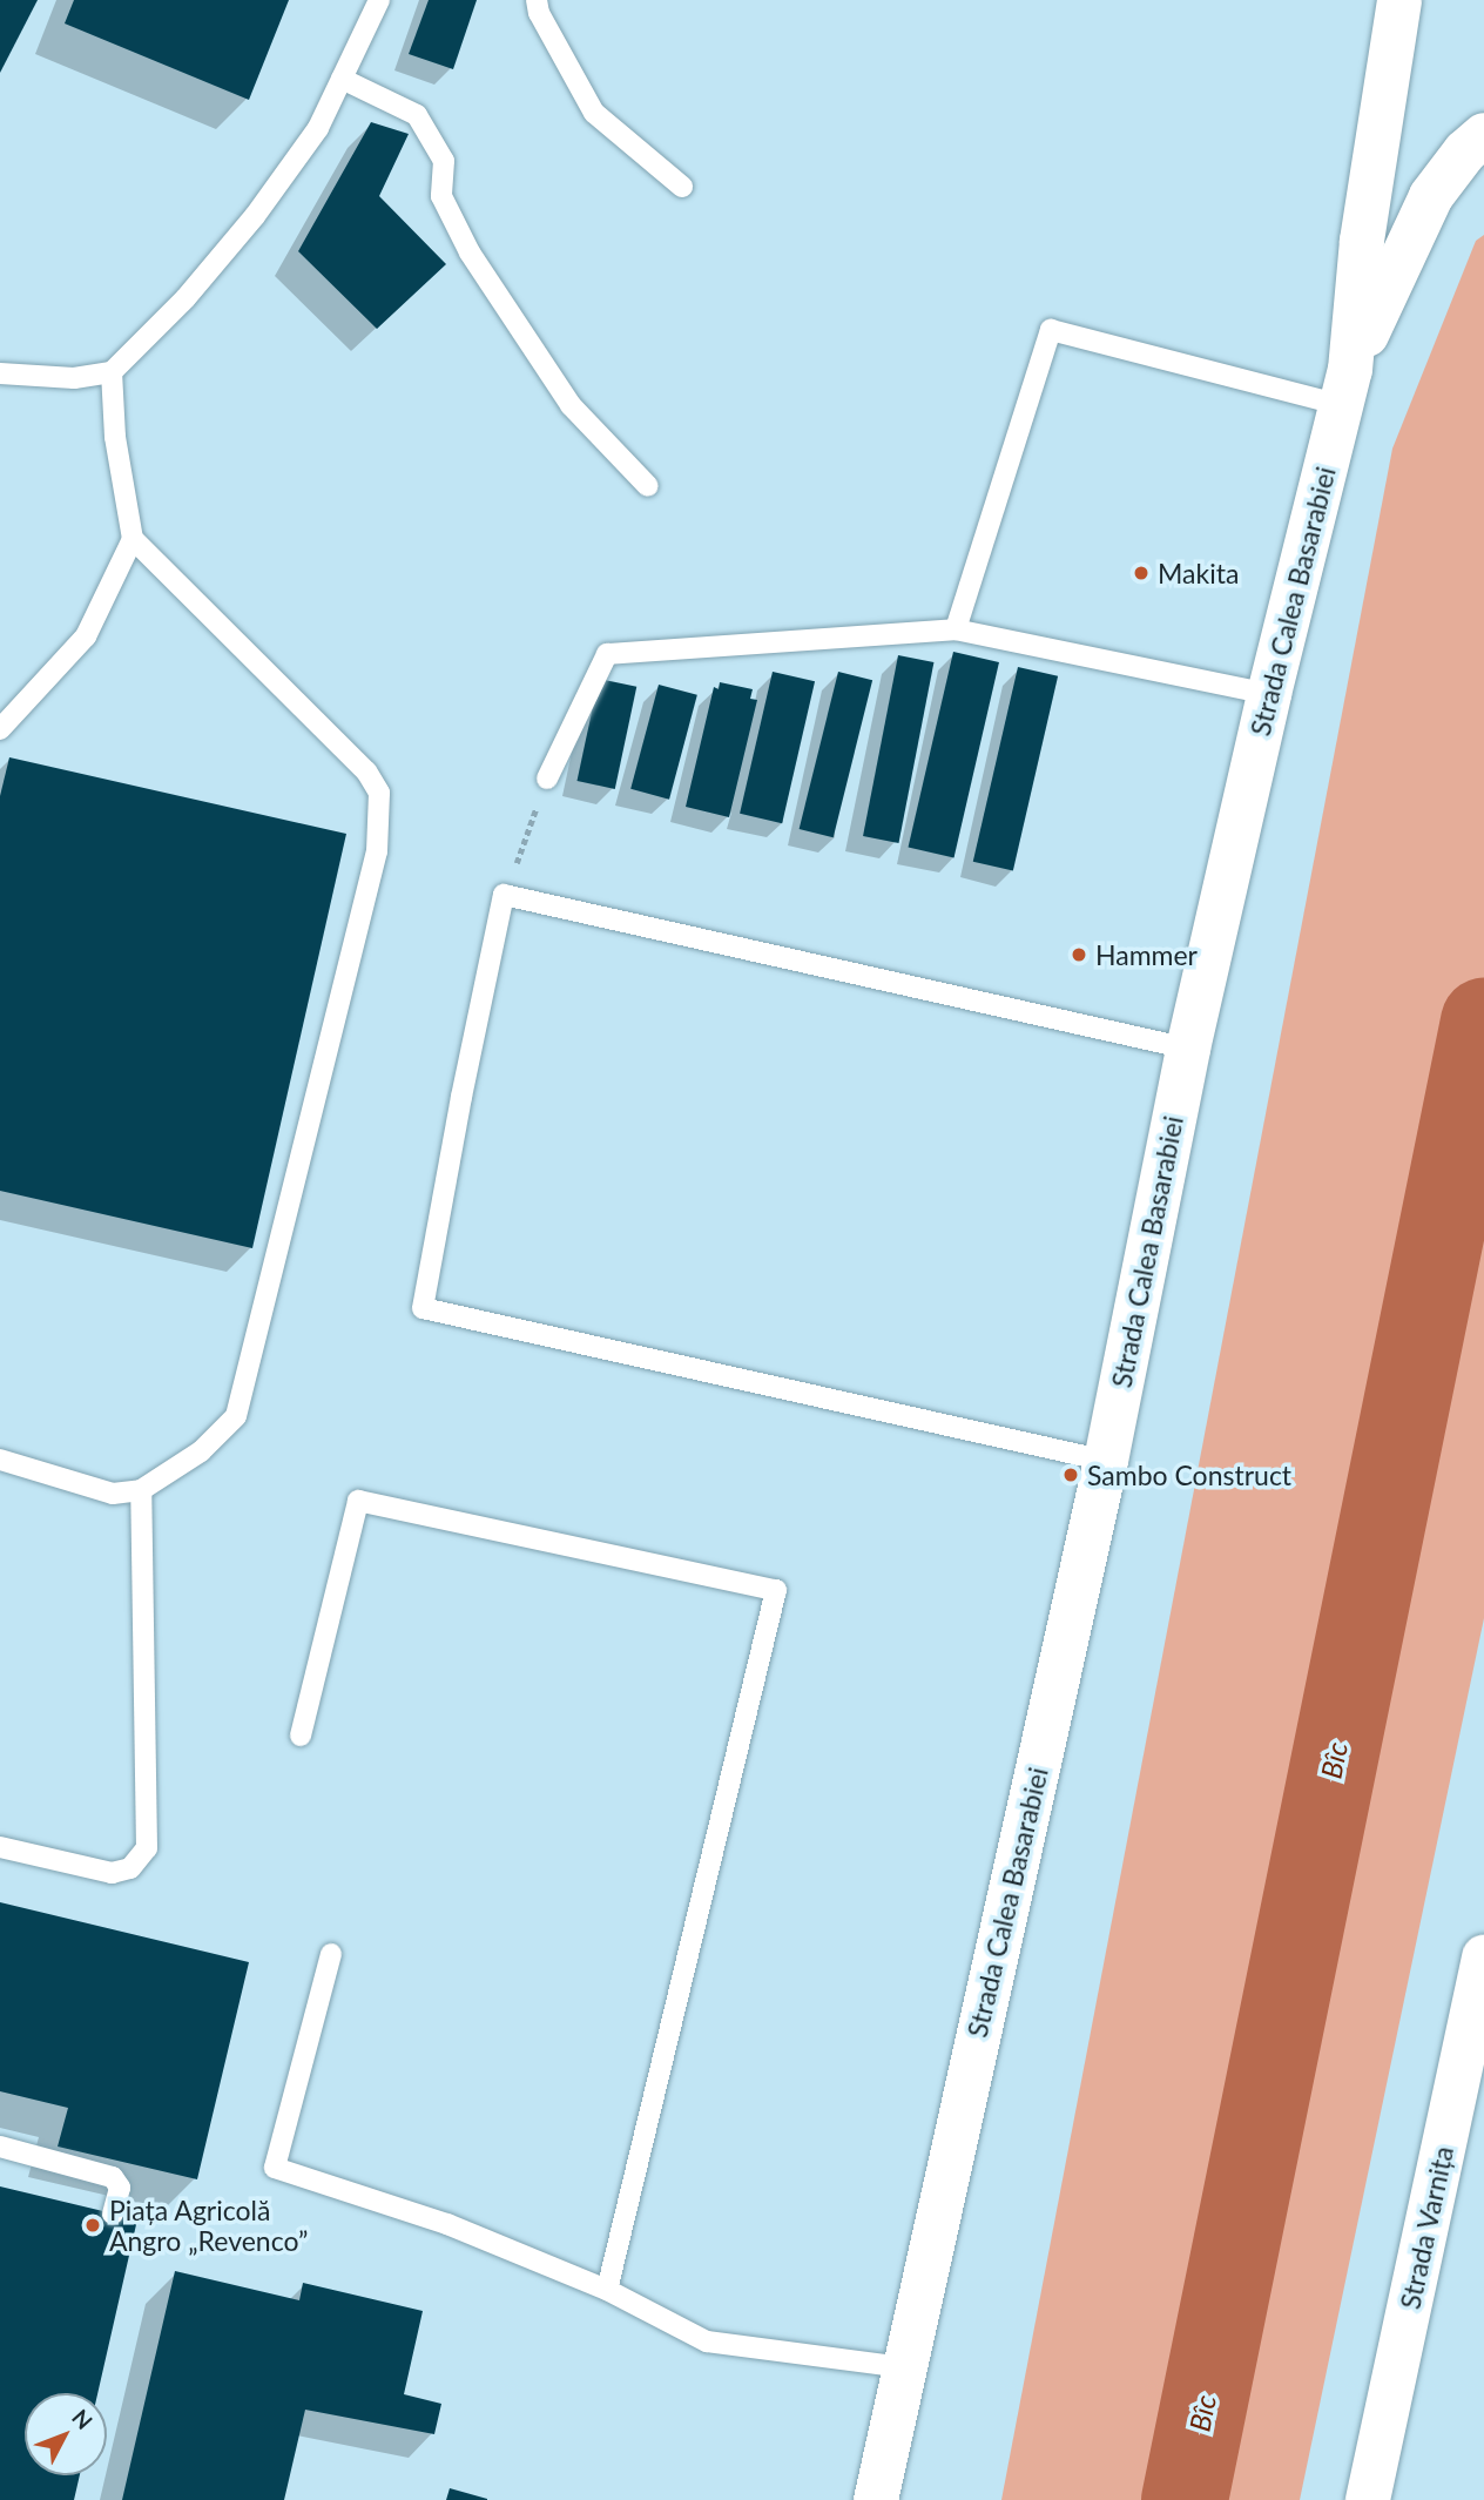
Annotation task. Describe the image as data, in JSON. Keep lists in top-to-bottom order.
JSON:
{
  "streets": {
    "main road": ["Strada Calea Basarabiei", "Strada Varnița"]
  },
  "water": ["Bîc"],
  "places": [
    "Makita",
    "Hammer",
    "Sambo Construct",
    "Piața Agricolă Angro „Revenco”"
  ],
  "north": "top right"
}
